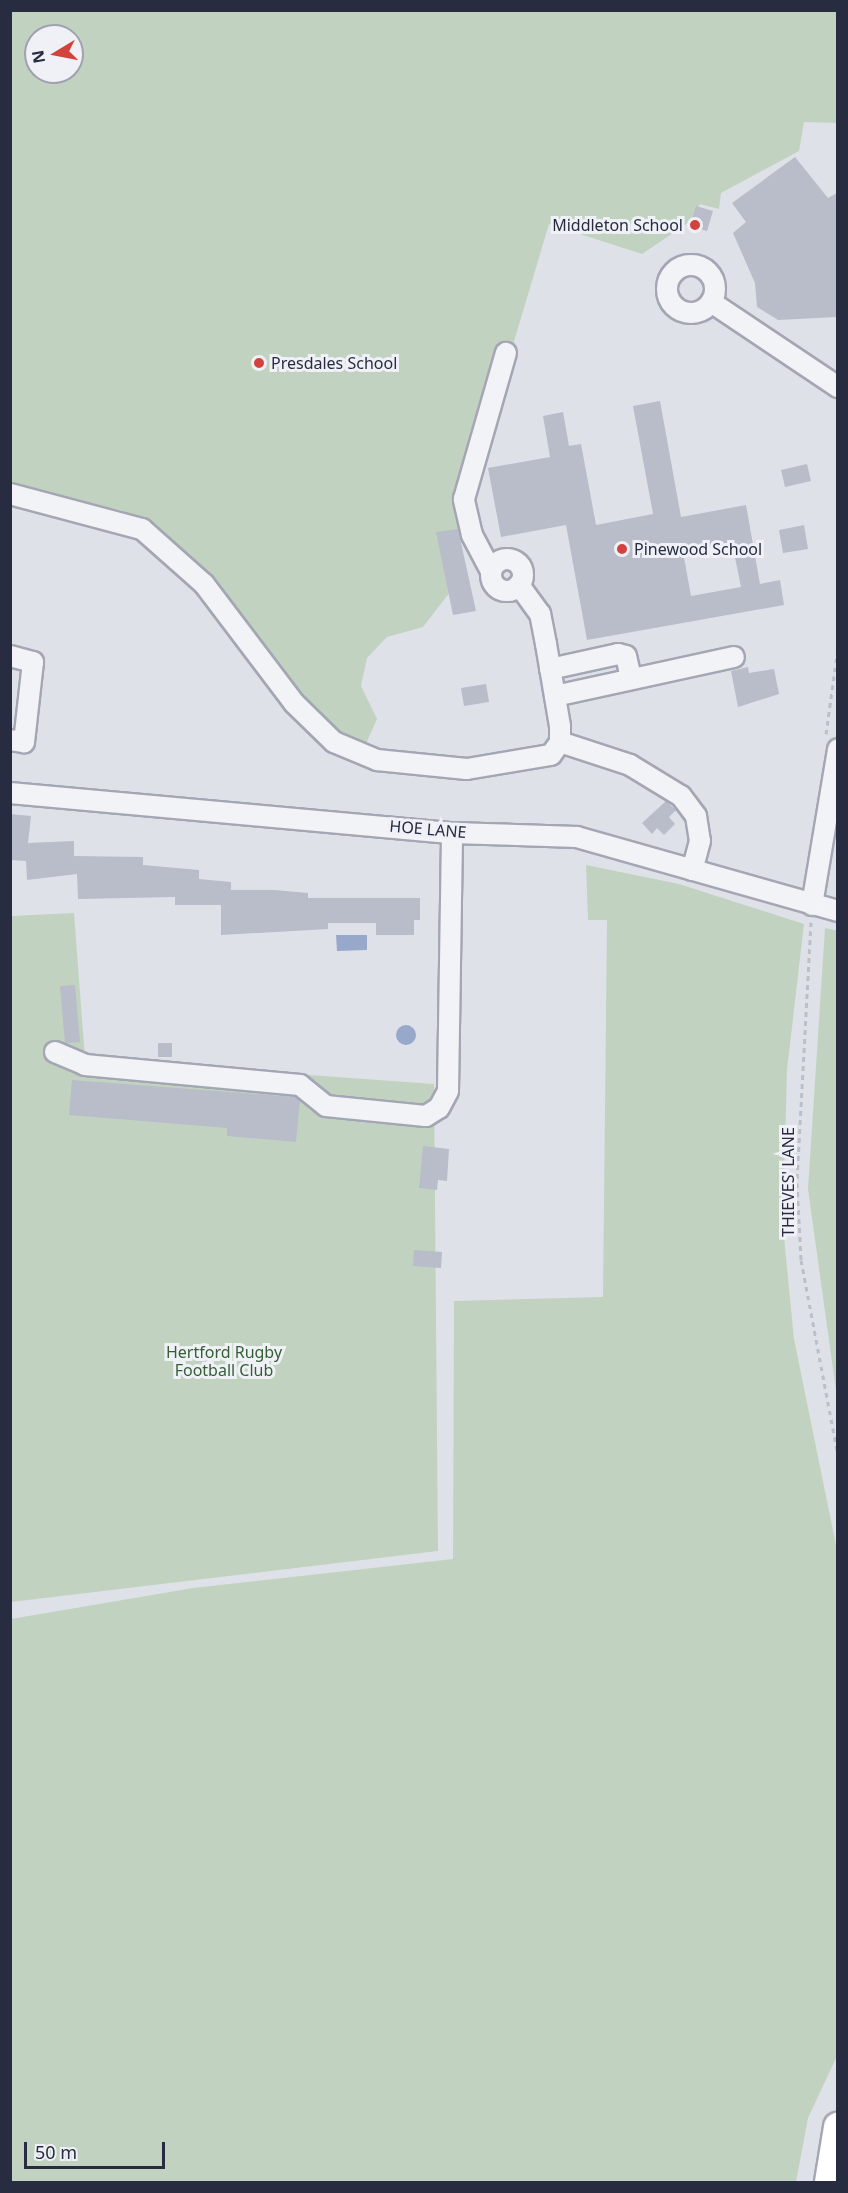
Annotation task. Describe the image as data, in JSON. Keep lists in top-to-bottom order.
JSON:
{
  "streets": {
    "street": ["HOE LANE"],
    "path": ["THIEVES' LANE"]
  },
  "crossings": [
    ["HOE LANE", "THIEVES' LANE"]
  ],
  "parks": ["Hertford Rugby Football Club"],
  "places": ["Middleton School", "Presdales School", "Pinewood School"],
  "scale_bar": "50 m",
  "north": "left"
}
